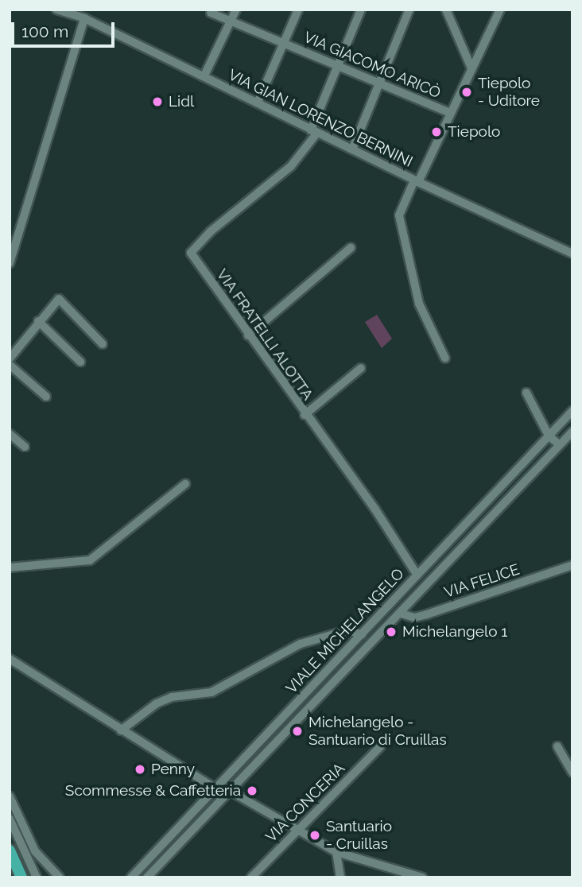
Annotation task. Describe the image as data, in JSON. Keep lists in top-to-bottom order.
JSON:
{
  "streets": {
    "street": [
      "VIA GIACOMO ARICÒ",
      "VIA GIAN LORENZO BERNINI",
      "VIA FRATELLI ALOTTA",
      "VIA FELICE",
      "VIALE MICHELANGELO",
      "VIA CONCERIA"
    ]
  },
  "crossings": [
    ["VIA GIAN LORENZO BERNINI", "VIA FRATELLI ALOTTA"],
    ["VIA FRATELLI ALOTTA", "VIALE MICHELANGELO"],
    ["VIA FELICE", "VIALE MICHELANGELO"]
  ],
  "places": [
    "Tiepolo - Uditore",
    "Lidl",
    "Tiepolo",
    "Michelangelo 1",
    "Michelangelo - Santuario di Cruillas",
    "Penny",
    "Scommesse & Caffetteria",
    "Santuario - Cruillas"
  ],
  "scale_bar": "100 m"
}
